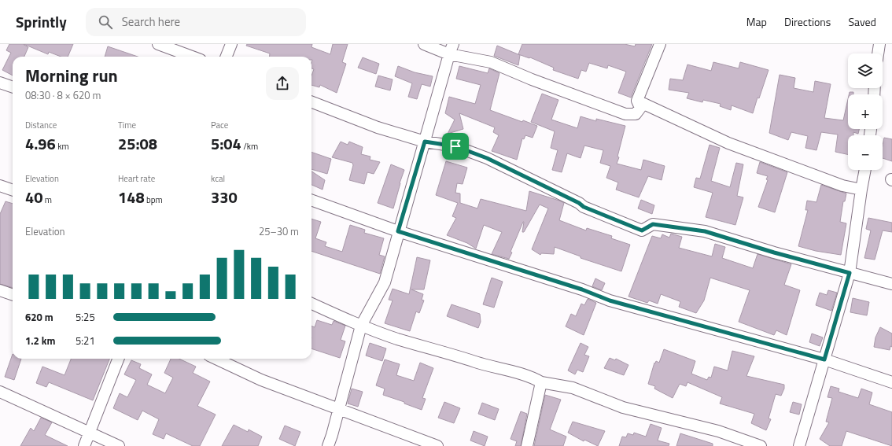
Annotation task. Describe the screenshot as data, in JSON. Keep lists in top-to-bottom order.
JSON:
{
  "page": {
    "header": "Sprintly",
    "search": "Search here",
    "nav": ["Map", "Directions", "Saved"],
    "map_buttons": ["+", "−"],
    "heading": ["Morning run", "08:30 · 8 × 620 m"],
    "stats": [
      ["Distance", "4.96 km"],
      ["Time", "25:08"],
      ["Pace", "5:04 /km"],
      ["Elevation", "40 m"],
      ["Heart rate", "148 bpm"],
      ["kcal", "330"]
    ],
    "chart": ["Elevation", "25–30 m"],
    "list": [
      {
        "name": "620 m",
        "note": "5:25"
      },
      {
        "name": "1.2 km",
        "note": "5:21"
      }
    ]
  }
}
